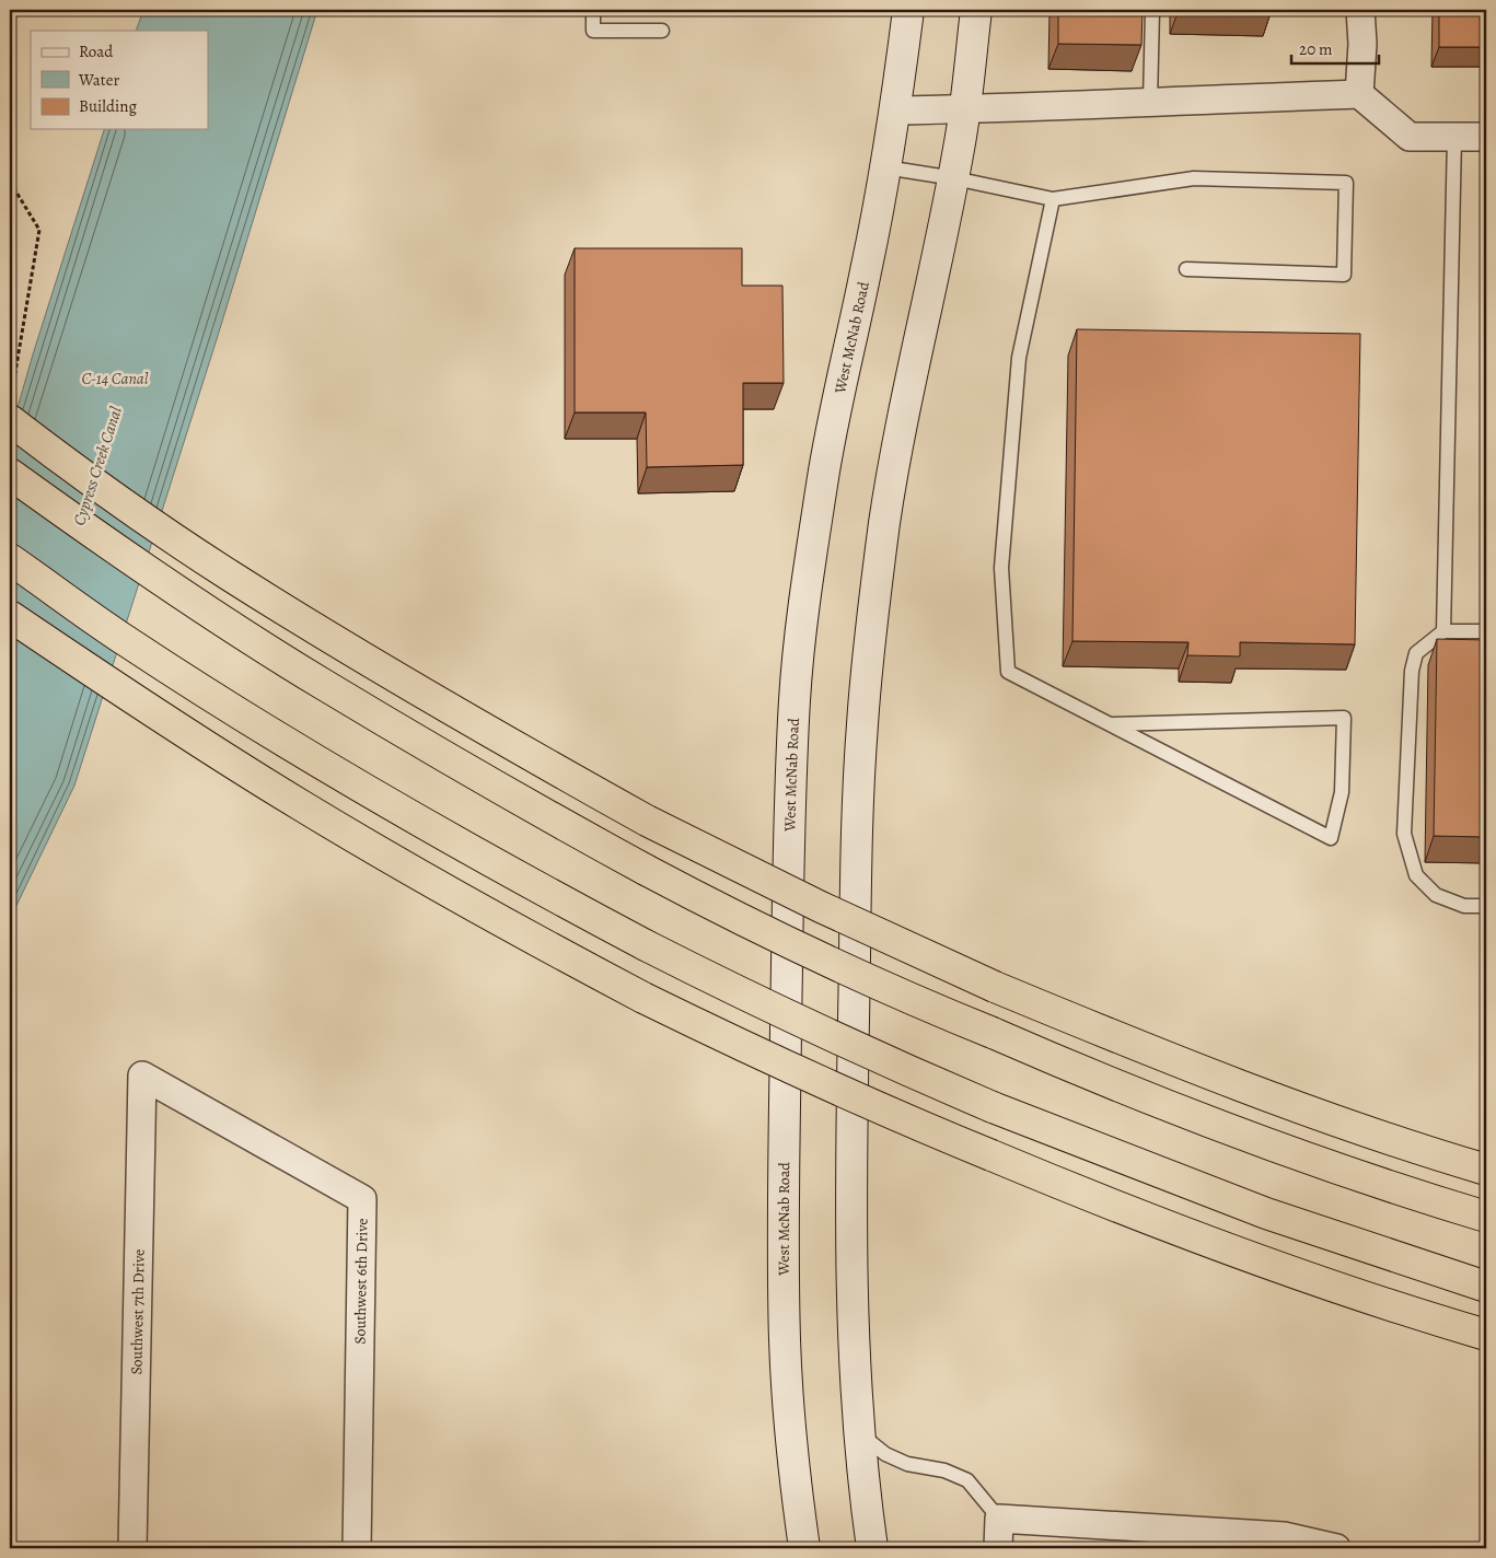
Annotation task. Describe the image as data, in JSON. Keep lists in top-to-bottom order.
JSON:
{
  "streets": {
    "main road": ["West McNab Road"],
    "street": ["Southwest 6th Drive", "Southwest 7th Drive"]
  },
  "crossings": [
    ["Southwest 6th Drive", "Southwest 7th Drive"]
  ],
  "water": ["C-14 Canal", "Cypress Creek Canal"],
  "legend": ["Road", "Water", "Building"],
  "scale_bar": "20 m"
}
